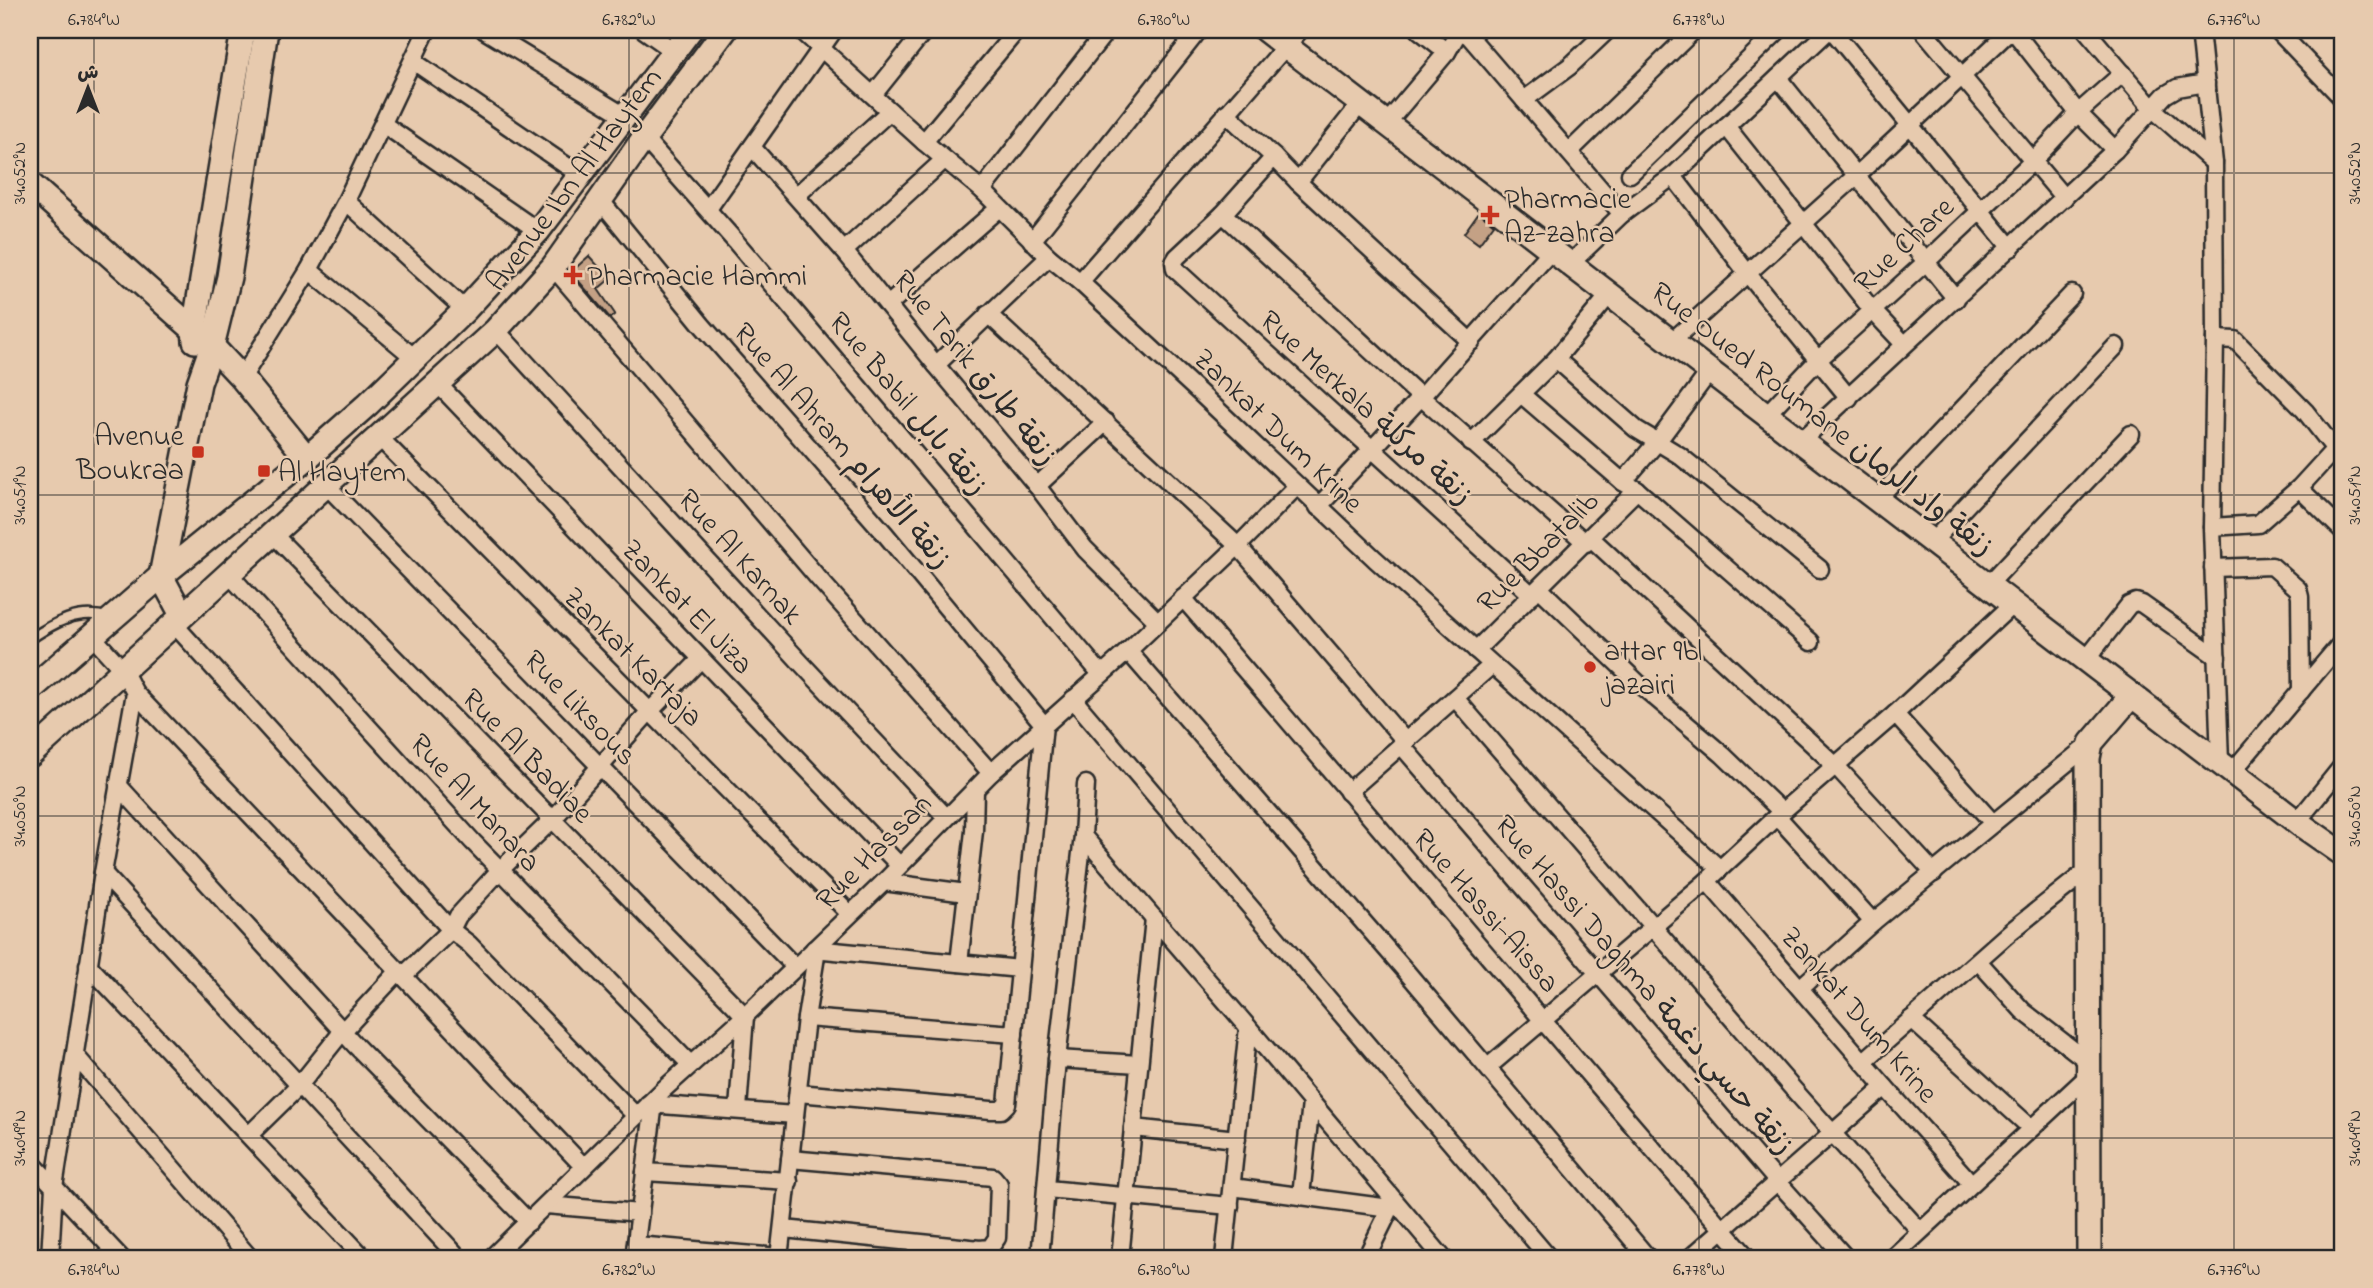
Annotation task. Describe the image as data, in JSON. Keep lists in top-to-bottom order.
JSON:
{
  "streets": {
    "street": [
      "Avenue Ibn Al Haytem",
      "Rue Chare",
      "Rue Tarik زنقة طارق",
      "Rue Babil زنقة بابل",
      "Rue Merkala زنقة مركلة",
      "Rue Oued Roumane زنقة واد الرمان",
      "Zankat Dum Krine",
      "Rue Al Ahram زنقة الأهرام",
      "Rue Bbatalib",
      "Rue Al Karnak",
      "Zankat El Jiza",
      "Zankat Kartaja",
      "Rue Liksous",
      "Rue Al Badiae",
      "Rue Al Manara",
      "Rue Hassan",
      "Rue Hassi-Aissa",
      "Rue Hassi Daghma زنقة حسي دغمة"
    ]
  },
  "crossings": [
    ["Avenue Ibn Al Haytem", "Rue Babil زنقة بابل"],
    ["Avenue Ibn Al Haytem", "Rue Al Ahram زنقة الأهرام"],
    ["Avenue Ibn Al Haytem", "Rue Al Karnak"],
    ["Avenue Ibn Al Haytem", "Zankat El Jiza"],
    ["Avenue Ibn Al Haytem", "Zankat Kartaja"],
    ["Avenue Ibn Al Haytem", "Rue Liksous"],
    ["Avenue Ibn Al Haytem", "Rue Al Badiae"],
    ["Avenue Ibn Al Haytem", "Rue Al Manara"],
    ["Rue Chare", "Rue Oued Roumane زنقة واد الرمان"],
    ["Rue Tarik زنقة طارق", "Rue Hassan"],
    ["Rue Babil زنقة بابل", "Rue Hassan"],
    ["Rue Merkala زنقة مركلة", "Rue Bbatalib"],
    ["Rue Oued Roumane زنقة واد الرمان", "Rue Bbatalib"],
    ["Zankat Dum Krine", "Rue Bbatalib"],
    ["Zankat Dum Krine", "Rue Hassan"],
    ["Rue Al Ahram زنقة الأهرام", "Rue Hassan"],
    ["Rue Al Karnak", "Rue Hassan"],
    ["Zankat El Jiza", "Rue Hassan"],
    ["Zankat Kartaja", "Rue Hassan"],
    ["Rue Liksous", "Rue Hassan"],
    ["Rue Al Badiae", "Rue Hassan"],
    ["Rue Al Manara", "Rue Hassan"],
    ["Rue Hassan", "Rue Hassi-Aissa"],
    ["Rue Hassan", "Rue Hassi Daghma زنقة حسي دغمة"]
  ],
  "places": {
    "health": ["Pharmacie Az-zahra", "Pharmacie Hammi"],
    "transit": ["Avenue Boukraa", "Al Haytem"],
    "other": ["attar 9bl jazairi"]
  },
  "north": "top",
  "coordinates": [
    "6.784°W",
    "6.782°W",
    "6.780°W",
    "6.778°W",
    "6.776°W",
    "34.052°N",
    "34.051°N",
    "34.050°N",
    "34.049°N"
  ]
}
